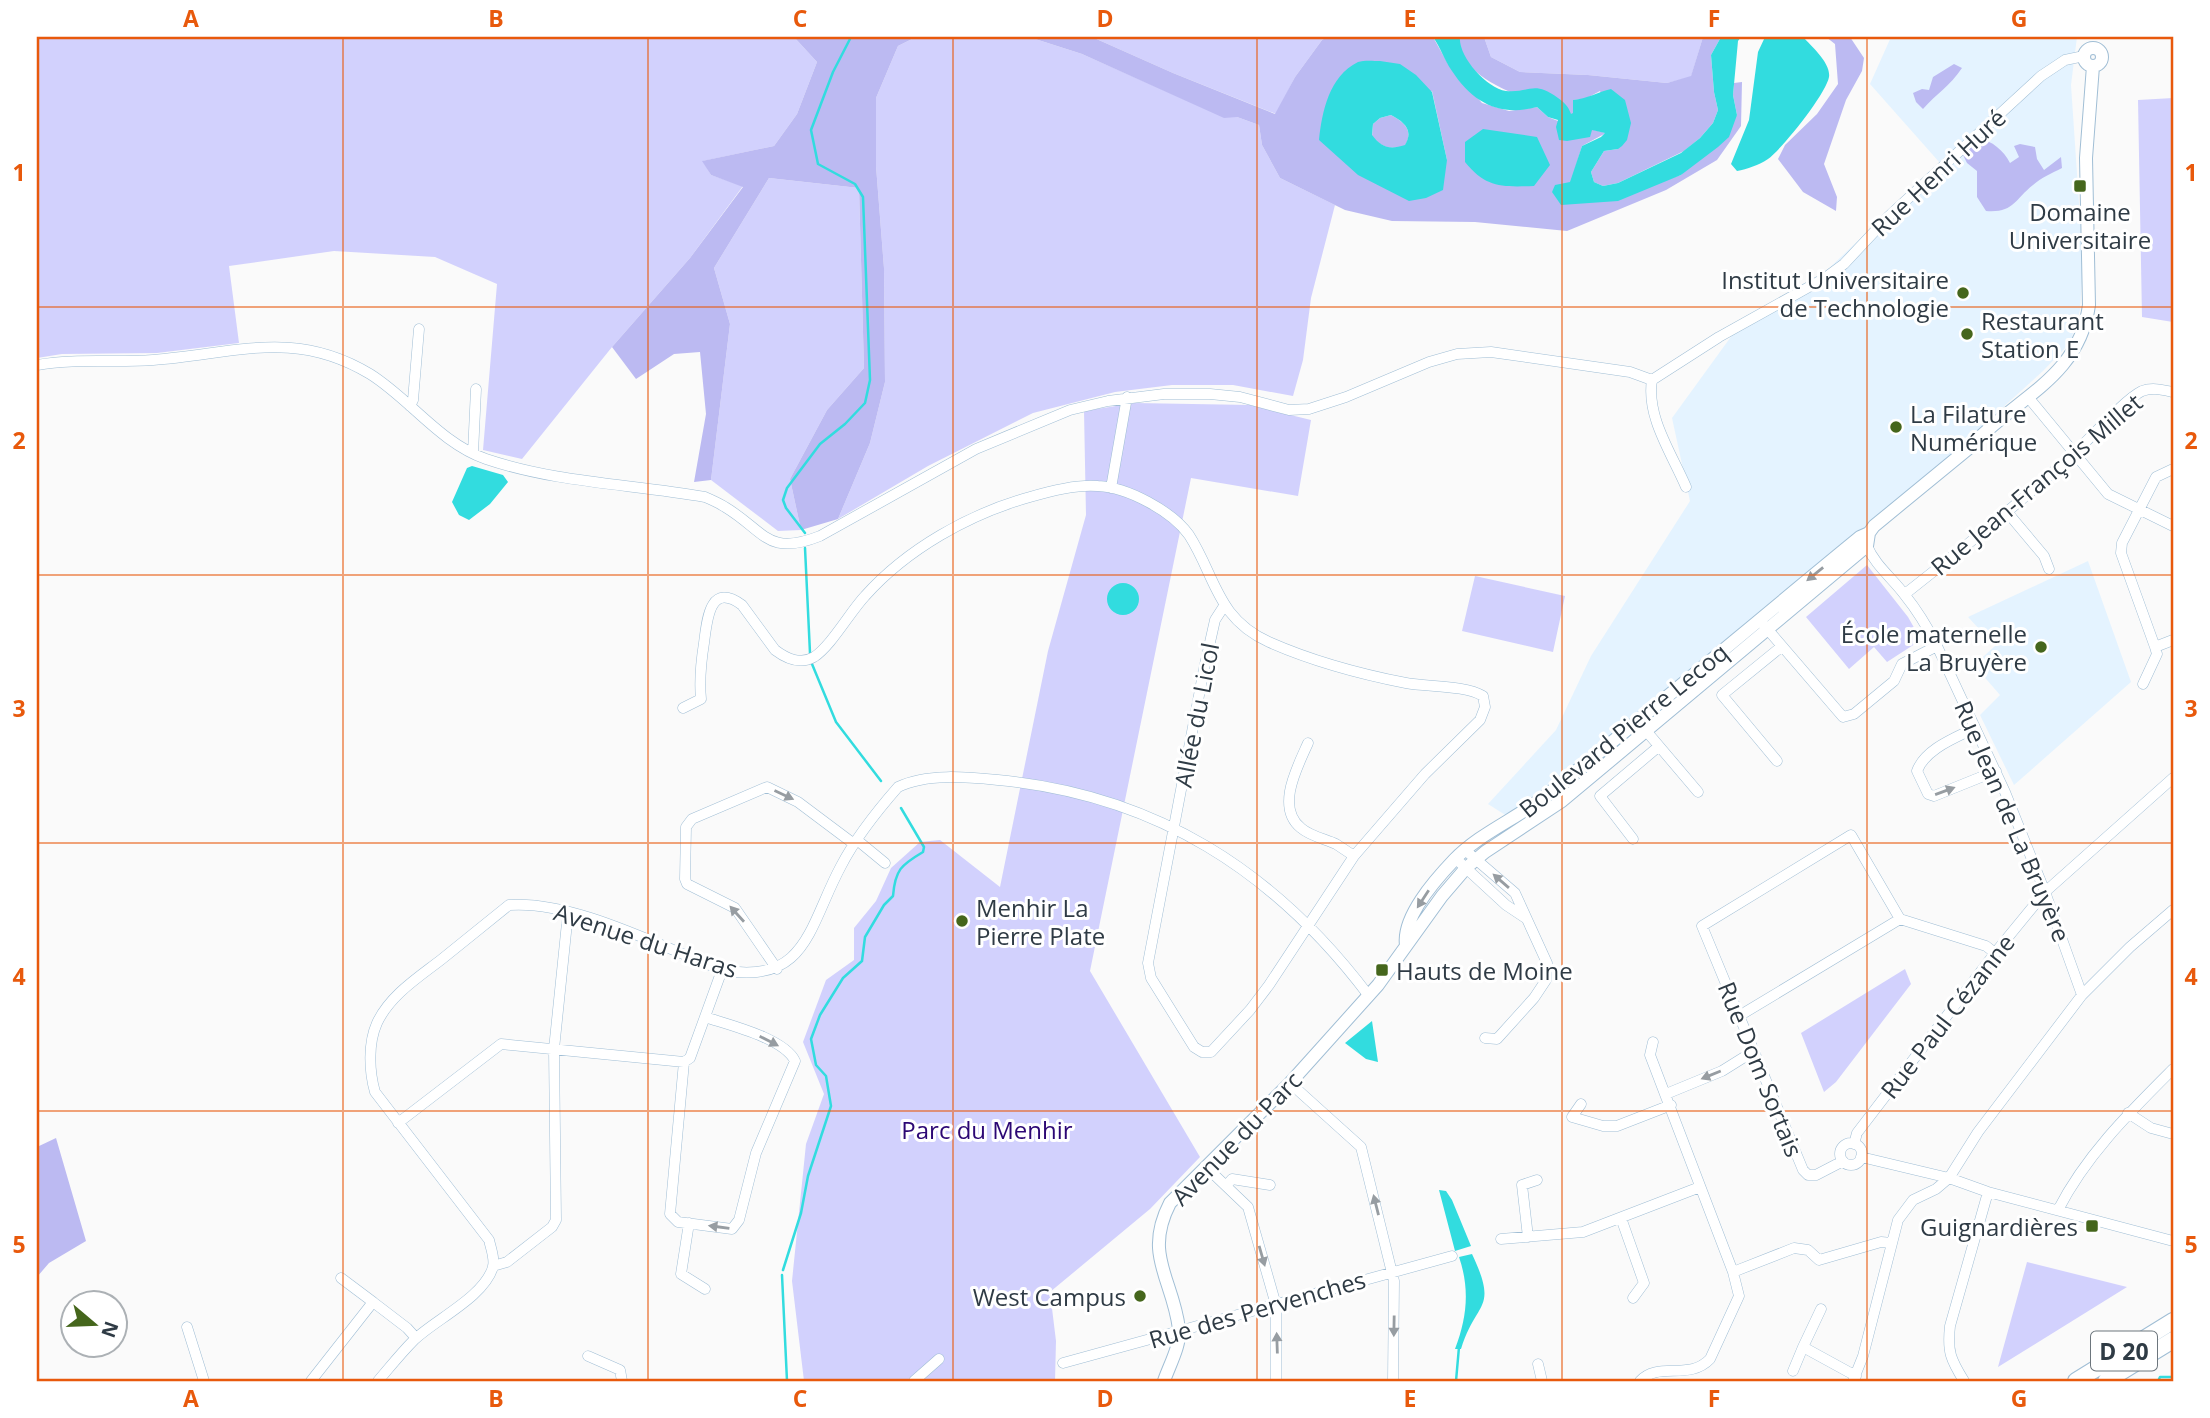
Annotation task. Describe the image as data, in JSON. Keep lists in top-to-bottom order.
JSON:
{
  "streets": {
    "main road": ["D 20"],
    "street": [
      "Rue Henri Huré",
      "Rue Jean-François Millet",
      "Allée du Licol",
      "Boulevard Pierre Lecoq",
      "Rue Jean de La Bruyère",
      "Avenue du Haras",
      "Rue Paul Cézanne",
      "Rue Dom Sortais",
      "Avenue du Parc",
      "Rue des Pervenches"
    ]
  },
  "crossings": [
    ["Rue Henri Huré", "Boulevard Pierre Lecoq"],
    ["Rue Jean-François Millet", "Rue Jean de La Bruyère"],
    ["Boulevard Pierre Lecoq", "Rue Jean de La Bruyère"],
    ["Boulevard Pierre Lecoq", "Avenue du Parc"],
    ["Rue Jean de La Bruyère", "Rue Paul Cézanne"],
    ["Rue Paul Cézanne", "Rue Dom Sortais"],
    ["Avenue du Parc", "Rue des Pervenches"]
  ],
  "parks": ["Parc du Menhir"],
  "places": {
    "transit": ["Domaine Universitaire", "Hauts de Moine", "Guignardières"],
    "other": [
      "Institut Universitaire de Technologie",
      "Restaurant Station E",
      "La Filature Numérique",
      "École maternelle La Bruyère",
      "Menhir La Pierre Plate",
      "West Campus"
    ]
  },
  "north": "right",
  "grid": {
    "columns": [
      "A",
      "B",
      "C",
      "D",
      "E",
      "F",
      "G"
    ],
    "rows": [
      "1",
      "2",
      "3",
      "4",
      "5"
    ]
  }
}
